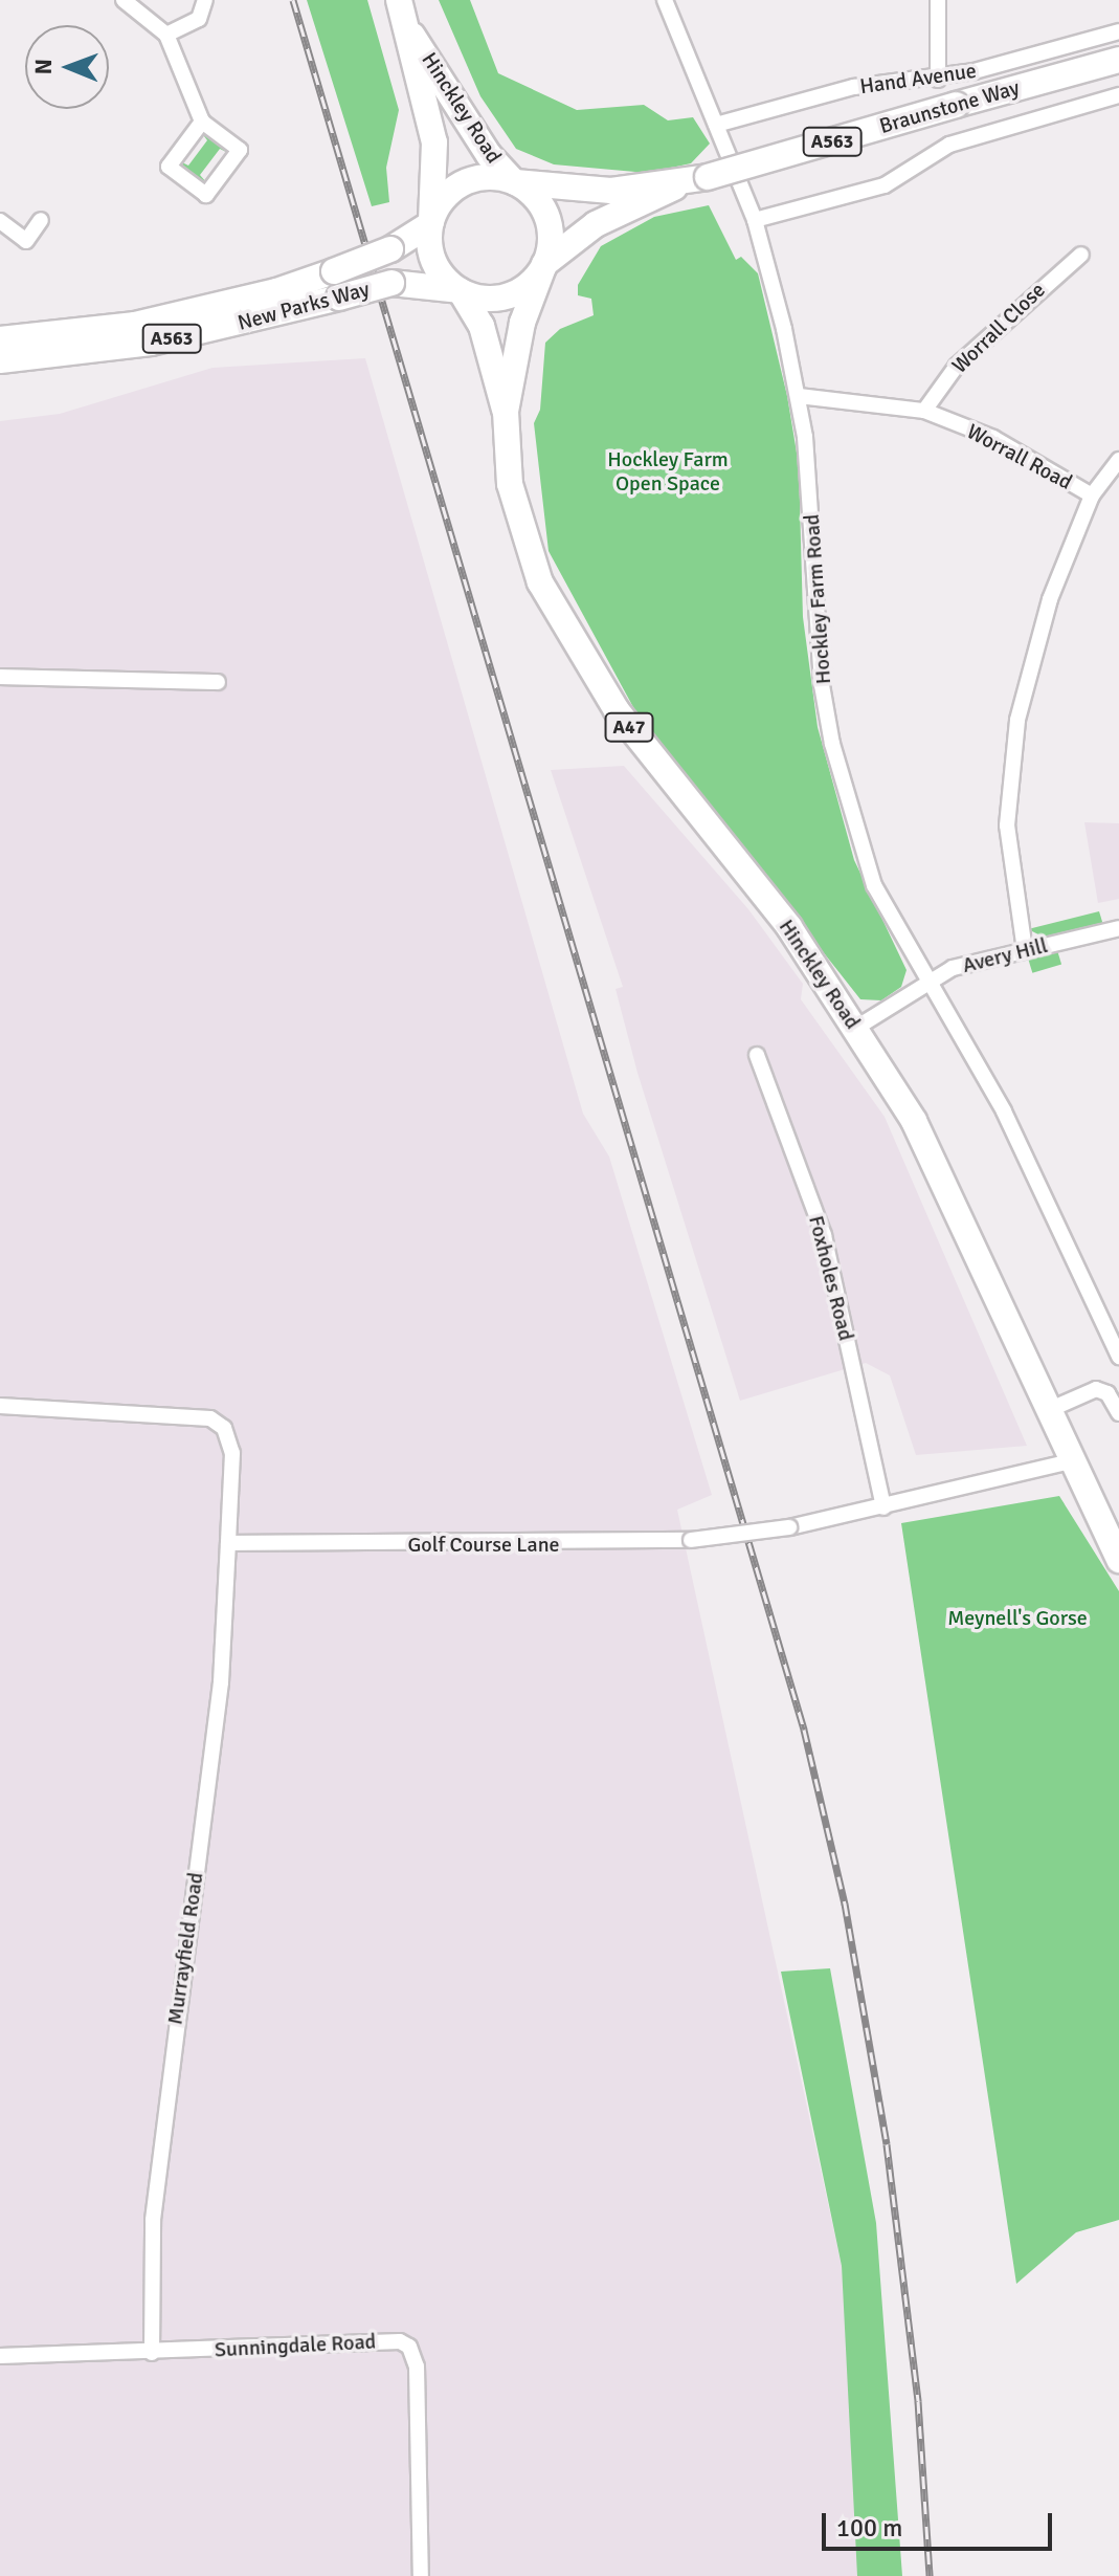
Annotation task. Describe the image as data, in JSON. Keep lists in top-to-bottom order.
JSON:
{
  "streets": {
    "main road": [
      "Braunstone Way",
      "Hinckley Road",
      "A563",
      "New Parks Way",
      "A47"
    ],
    "street": [
      "Hand Avenue",
      "Worrall Close",
      "Worrall Road",
      "Hockley Farm Road",
      "Avery Hill",
      "Foxholes Road",
      "Golf Course Lane",
      "Murrayfield Road",
      "Sunningdale Road"
    ]
  },
  "crossings": [
    ["Hand Avenue", "Hockley Farm Road"],
    ["Braunstone Way", "Hinckley Road"],
    ["Braunstone Way", "A563"],
    ["Braunstone Way", "New Parks Way"],
    ["Hinckley Road", "A563"],
    ["Hinckley Road", "New Parks Way"],
    ["Hinckley Road", "Avery Hill"],
    ["Hinckley Road", "Golf Course Lane"],
    ["A563", "New Parks Way"],
    ["Worrall Close", "Worrall Road"],
    ["Worrall Road", "Hockley Farm Road"],
    ["Hockley Farm Road", "Avery Hill"],
    ["Foxholes Road", "Golf Course Lane"],
    ["Golf Course Lane", "Murrayfield Road"],
    ["Murrayfield Road", "Sunningdale Road"]
  ],
  "parks": ["Hockley Farm Open Space", "Meynell's Gorse"],
  "scale_bar": "100 m",
  "north": "left"
}
